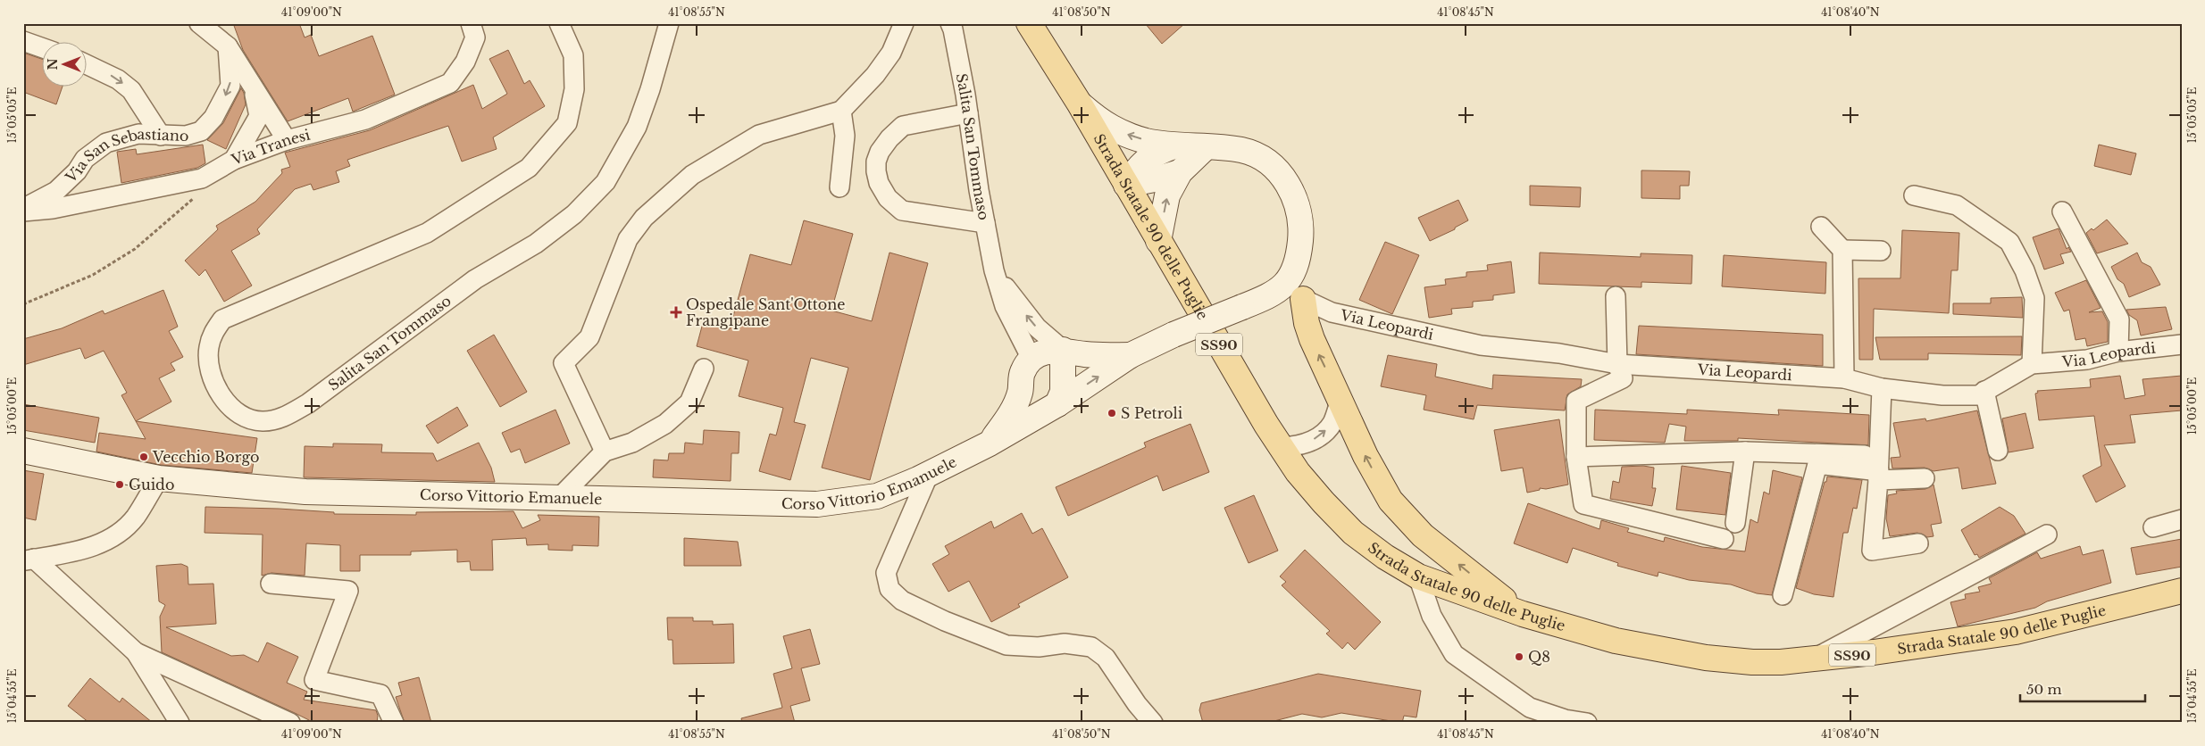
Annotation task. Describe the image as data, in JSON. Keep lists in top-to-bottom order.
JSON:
{
  "streets": {
    "main road": ["Strada Statale 90 delle Puglie", "SS90"],
    "street": [
      "Salita San Tommaso",
      "Via Tranesi",
      "Via San Sebastiano",
      "Via Leopardi",
      "Corso Vittorio Emanuele"
    ]
  },
  "crossings": [
    ["Salita San Tommaso", "Corso Vittorio Emanuele"],
    ["Via Tranesi", "Via San Sebastiano"],
    ["Strada Statale 90 delle Puglie", "Corso Vittorio Emanuele"],
    ["Via Leopardi", "Corso Vittorio Emanuele"]
  ],
  "one_way": ["Via San Sebastiano"],
  "places": {
    "health": ["Ospedale Sant'Ottone Frangipane"],
    "other": [
      "S Petroli",
      "Vecchio Borgo",
      "Guido",
      "Q8"
    ]
  },
  "scale_bar": "50 m",
  "north": "left",
  "coordinates": [
    "41°09'00\"N",
    "41°08'55\"N",
    "41°08'50\"N",
    "41°08'45\"N",
    "41°08'40\"N",
    "15°05'05\"E",
    "15°05'00\"E",
    "15°04'55\"E"
  ]
}
